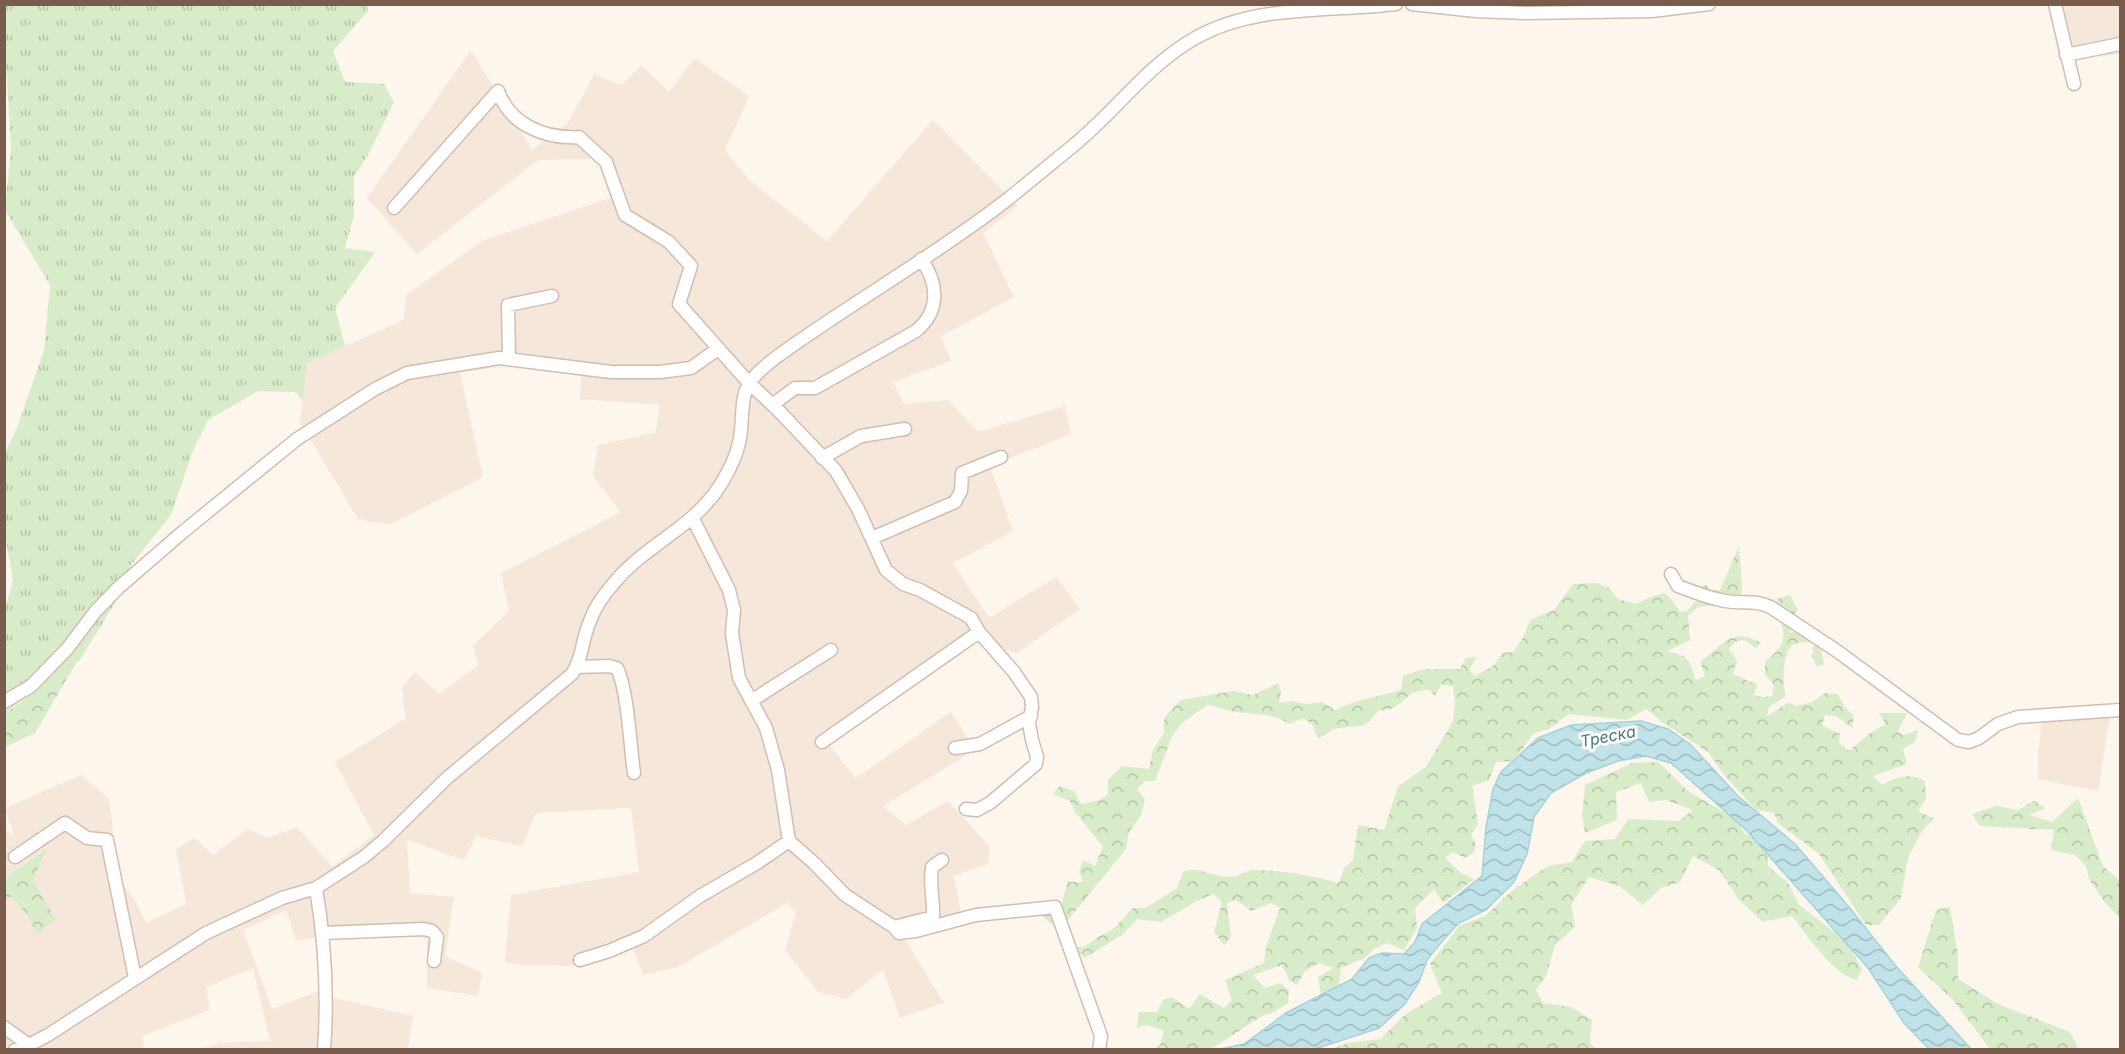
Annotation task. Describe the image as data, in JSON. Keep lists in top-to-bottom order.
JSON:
{
  "water": ["Треска"]
}
